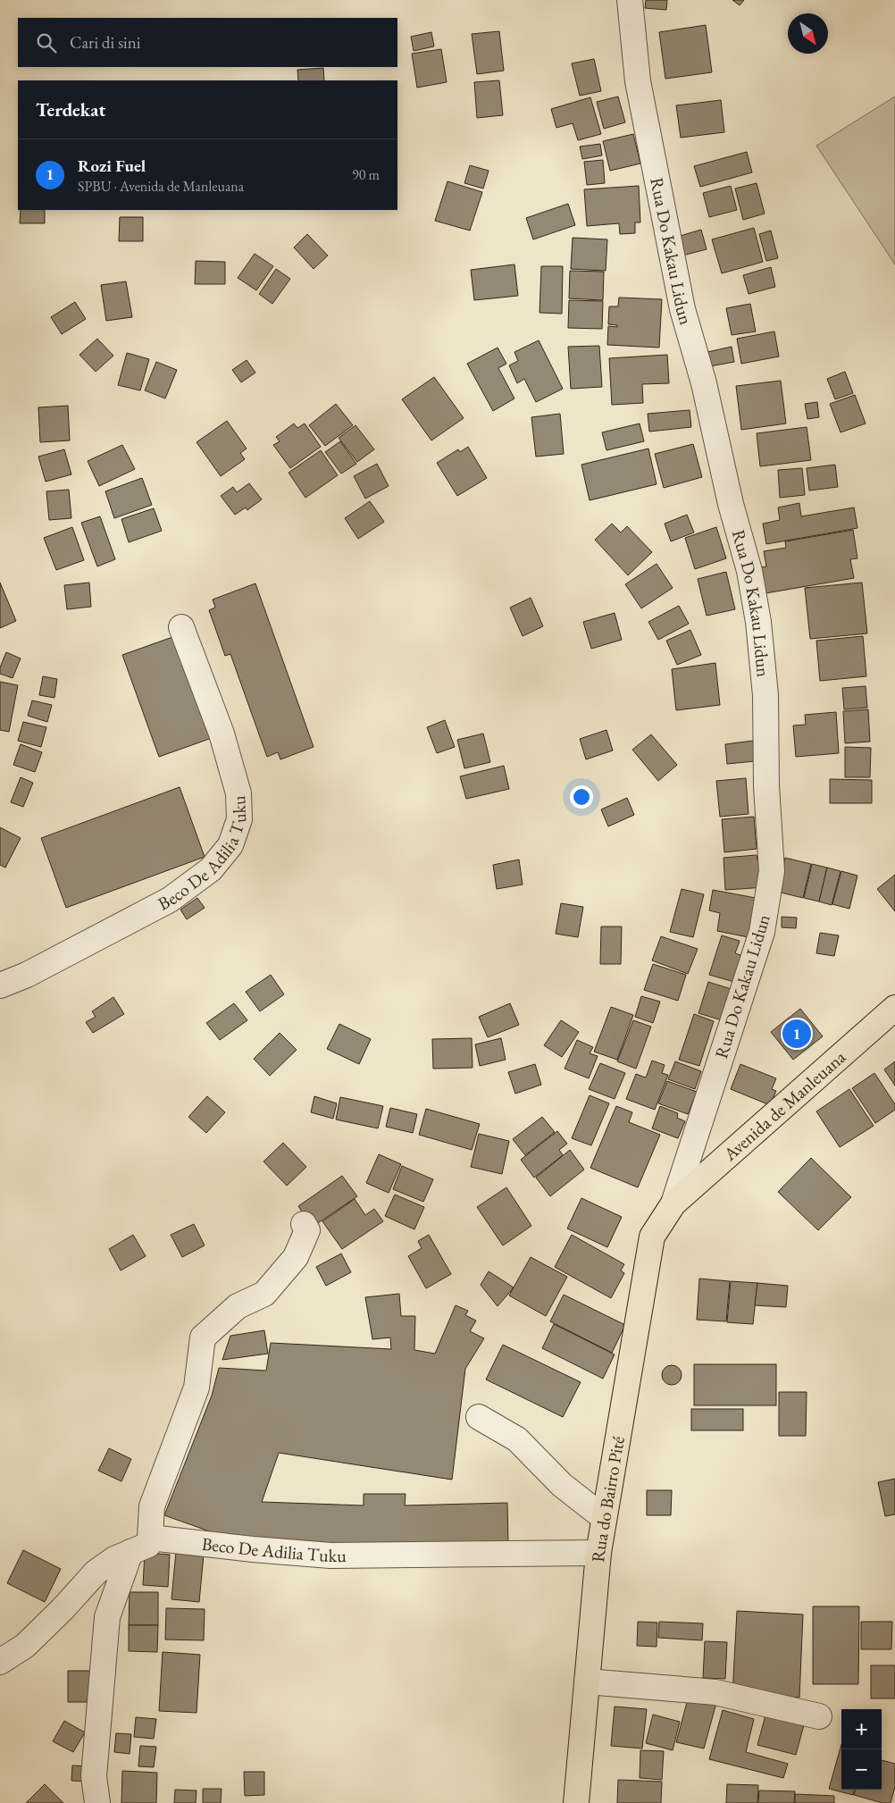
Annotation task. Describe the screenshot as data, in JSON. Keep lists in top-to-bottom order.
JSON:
{
  "streets": {
    "main road": ["Avenida de Manleuana", "Rua do Bairro Pité"],
    "street": ["Rua Do Kakau Lidun", "Beco De Adilia Tuku"]
  },
  "crossings": [
    ["Rua Do Kakau Lidun", "Avenida de Manleuana"],
    ["Rua Do Kakau Lidun", "Rua do Bairro Pité"],
    ["Beco De Adilia Tuku", "Rua do Bairro Pité"],
    ["Avenida de Manleuana", "Rua do Bairro Pité"]
  ],
  "north": "bottom right",
  "page": {
    "search": "Cari di sini",
    "heading": "Terdekat",
    "list": [
      {
        "mark": "1",
        "name": "Rozi Fuel",
        "note": "SPBU · Avenida de Manleuana",
        "value": "90 m"
      }
    ],
    "pins": "1",
    "map_buttons": ["+", "−"]
  }
}
